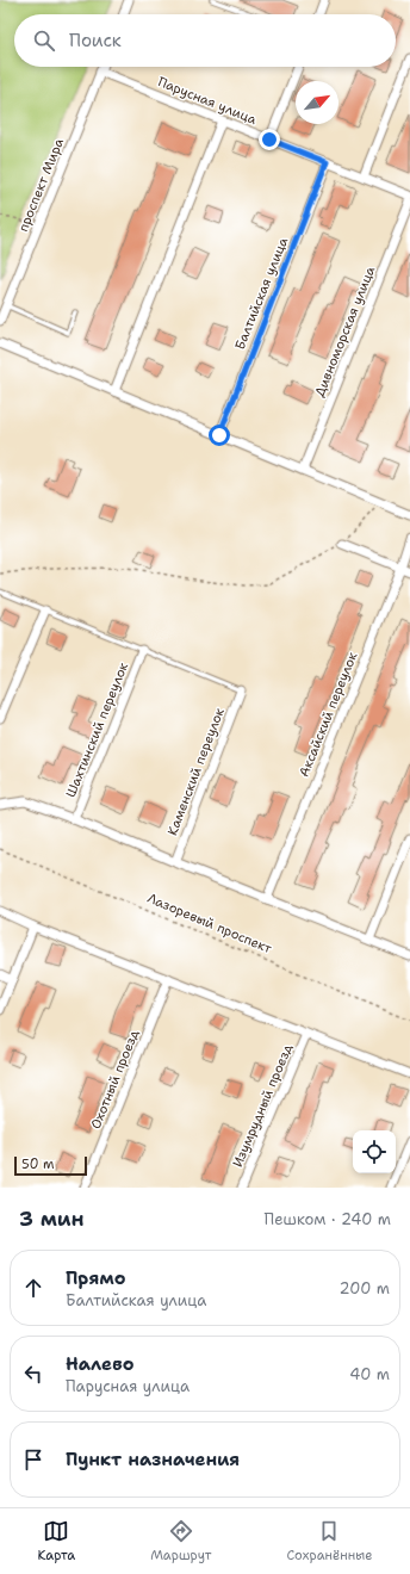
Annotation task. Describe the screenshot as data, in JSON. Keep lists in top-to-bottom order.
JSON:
{
  "streets": {
    "street": [
      "Парусная улица",
      "проспект Мира",
      "Балтийская улица",
      "Дивноморская улица",
      "Аксайский переулок",
      "Шахтинский переулок",
      "Каменский переулок",
      "Охотный проезд",
      "Изумрудный проезд"
    ],
    "path": ["Лазоревый проспект"]
  },
  "crossings": [
    ["Парусная улица", "проспект Мира"],
    ["Парусная улица", "Балтийская улица"]
  ],
  "scale_bar": "50 m",
  "north": "top right",
  "page": {
    "search": "Поиск",
    "scale": "50 m",
    "heading": ["3 мин", "Пешком · 240 m"],
    "list": [
      ["Прямо", "Балтийская улица", "200 m"],
      ["Налево", "Парусная улица", "40 m"],
      "Пункт назначения"
    ],
    "nav": ["Карта", "Маршрут", "Сохранённые"]
  }
}
